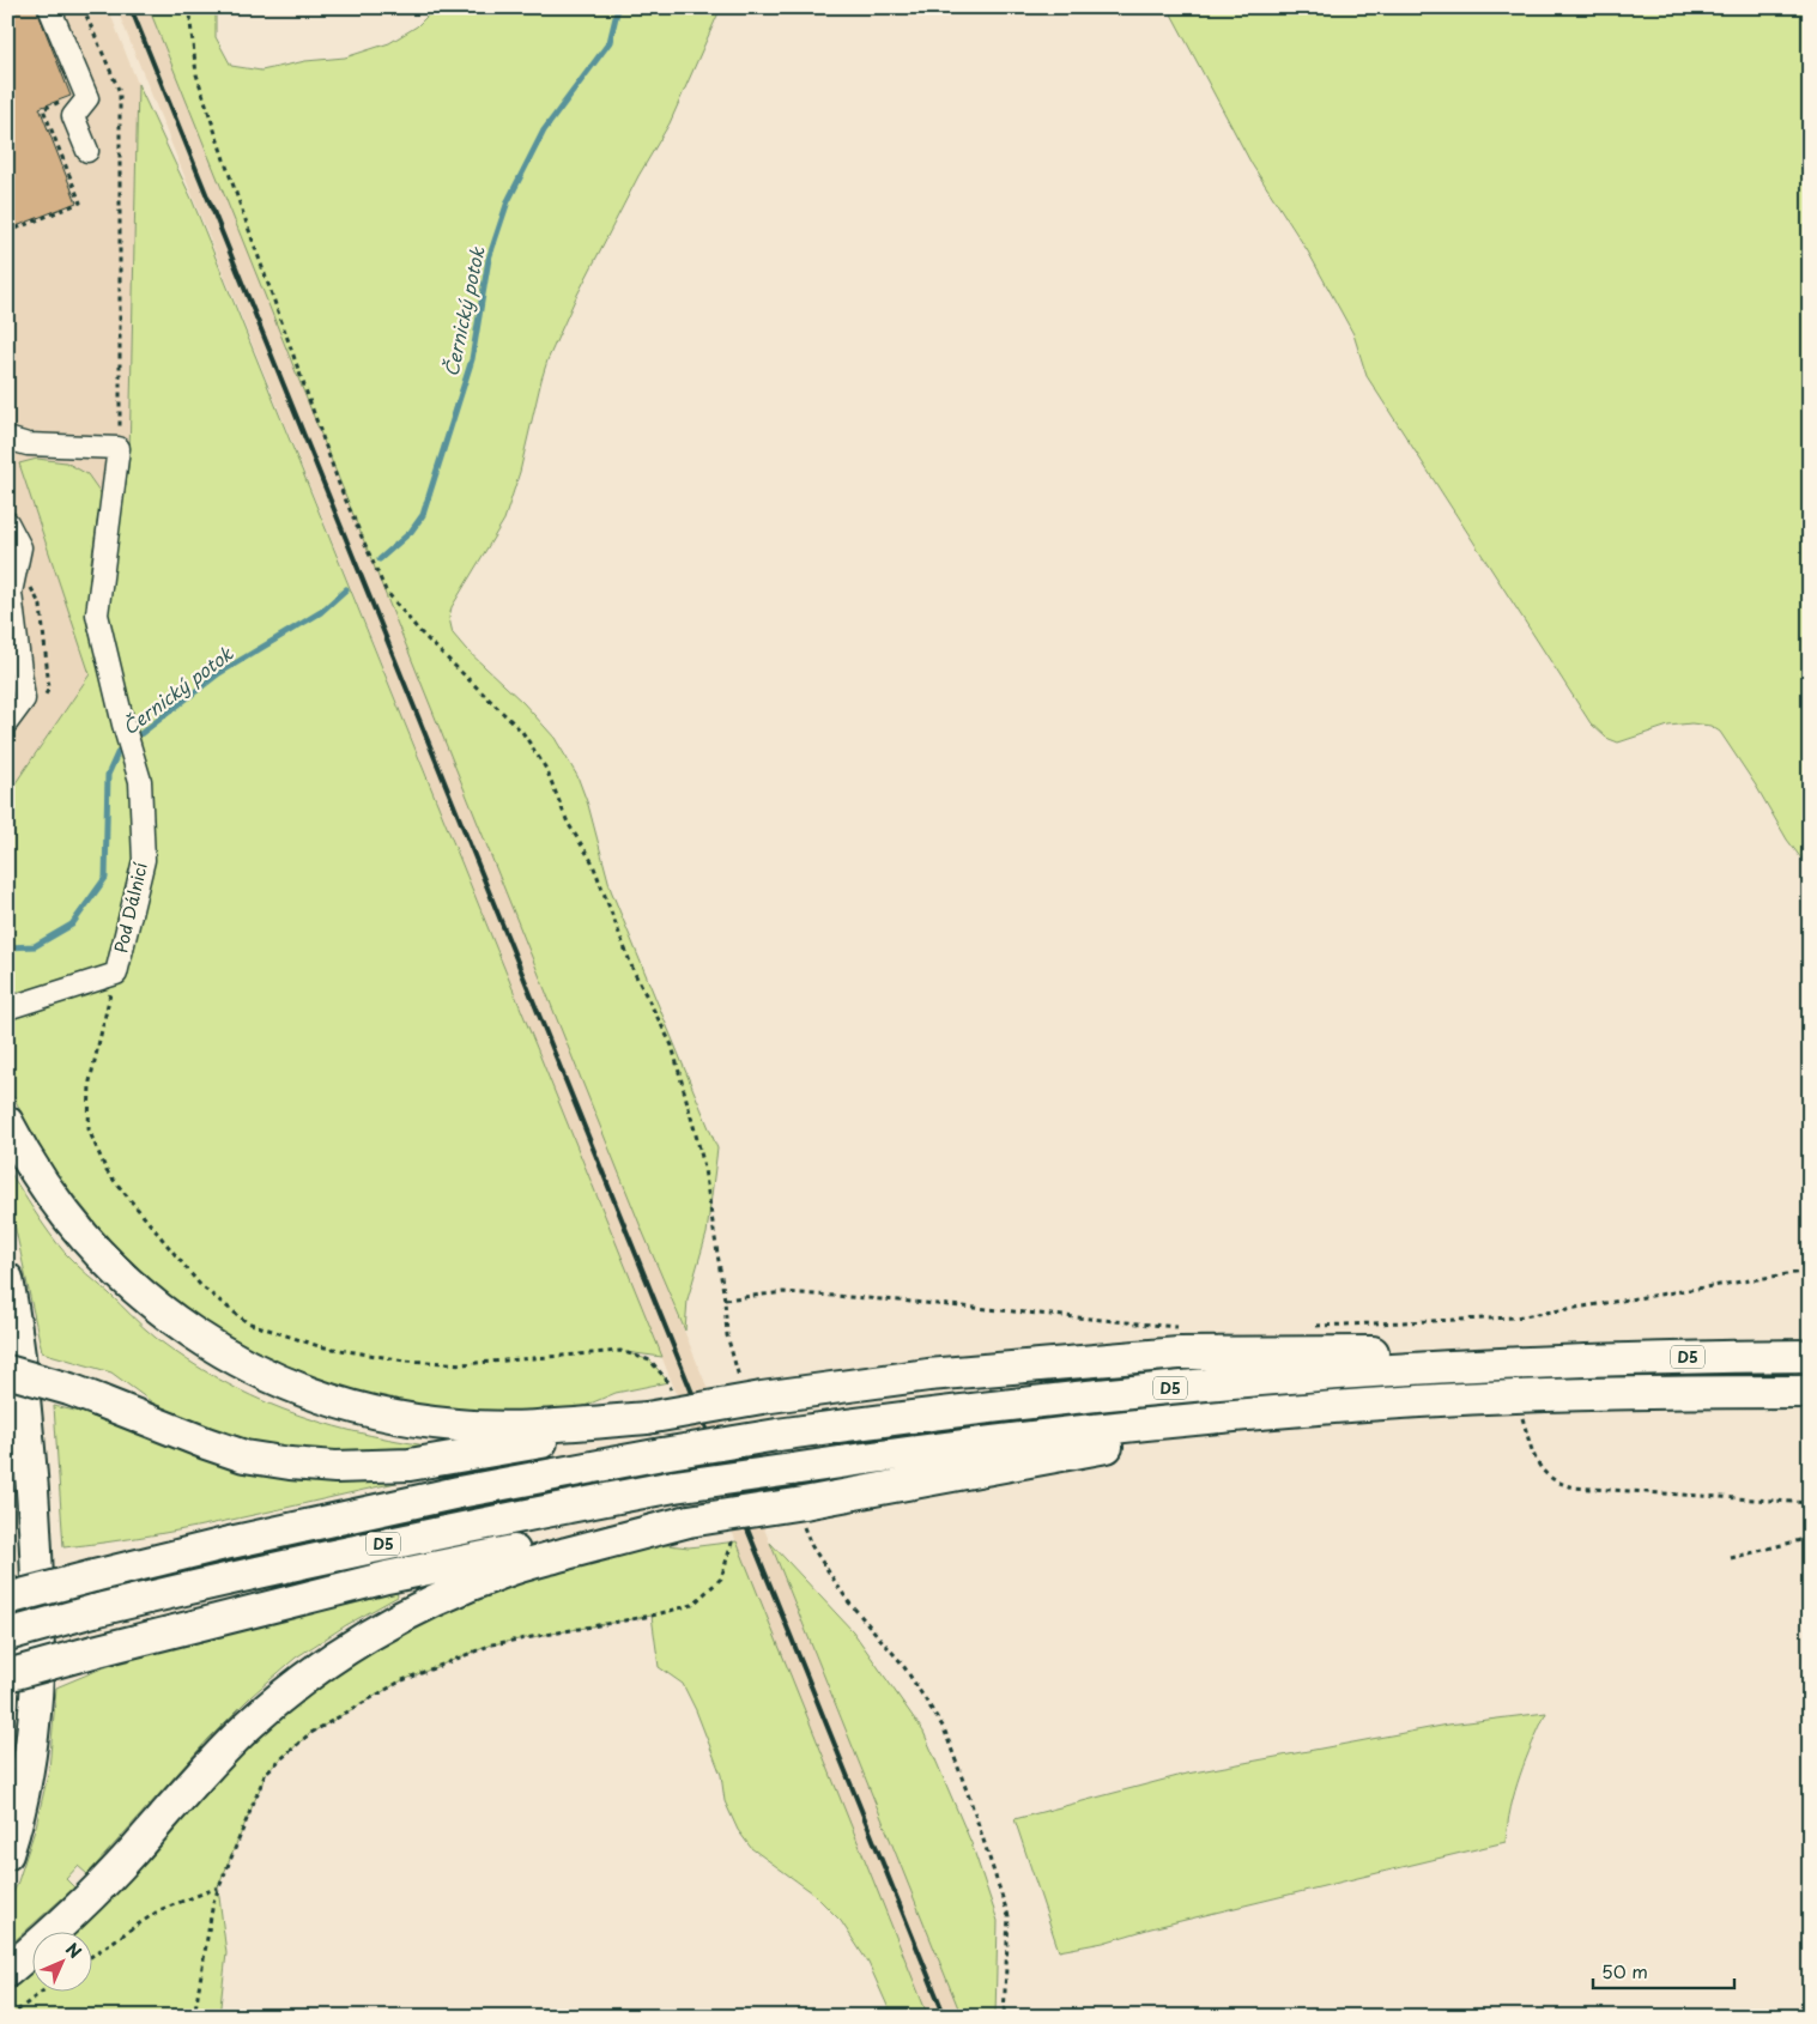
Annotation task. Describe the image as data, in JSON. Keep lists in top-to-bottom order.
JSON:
{
  "streets": {
    "highway": ["D5"],
    "street": ["Pod Dálnicí"]
  },
  "water": ["Černický potok"],
  "scale_bar": "50 m",
  "north": "top right"
}
